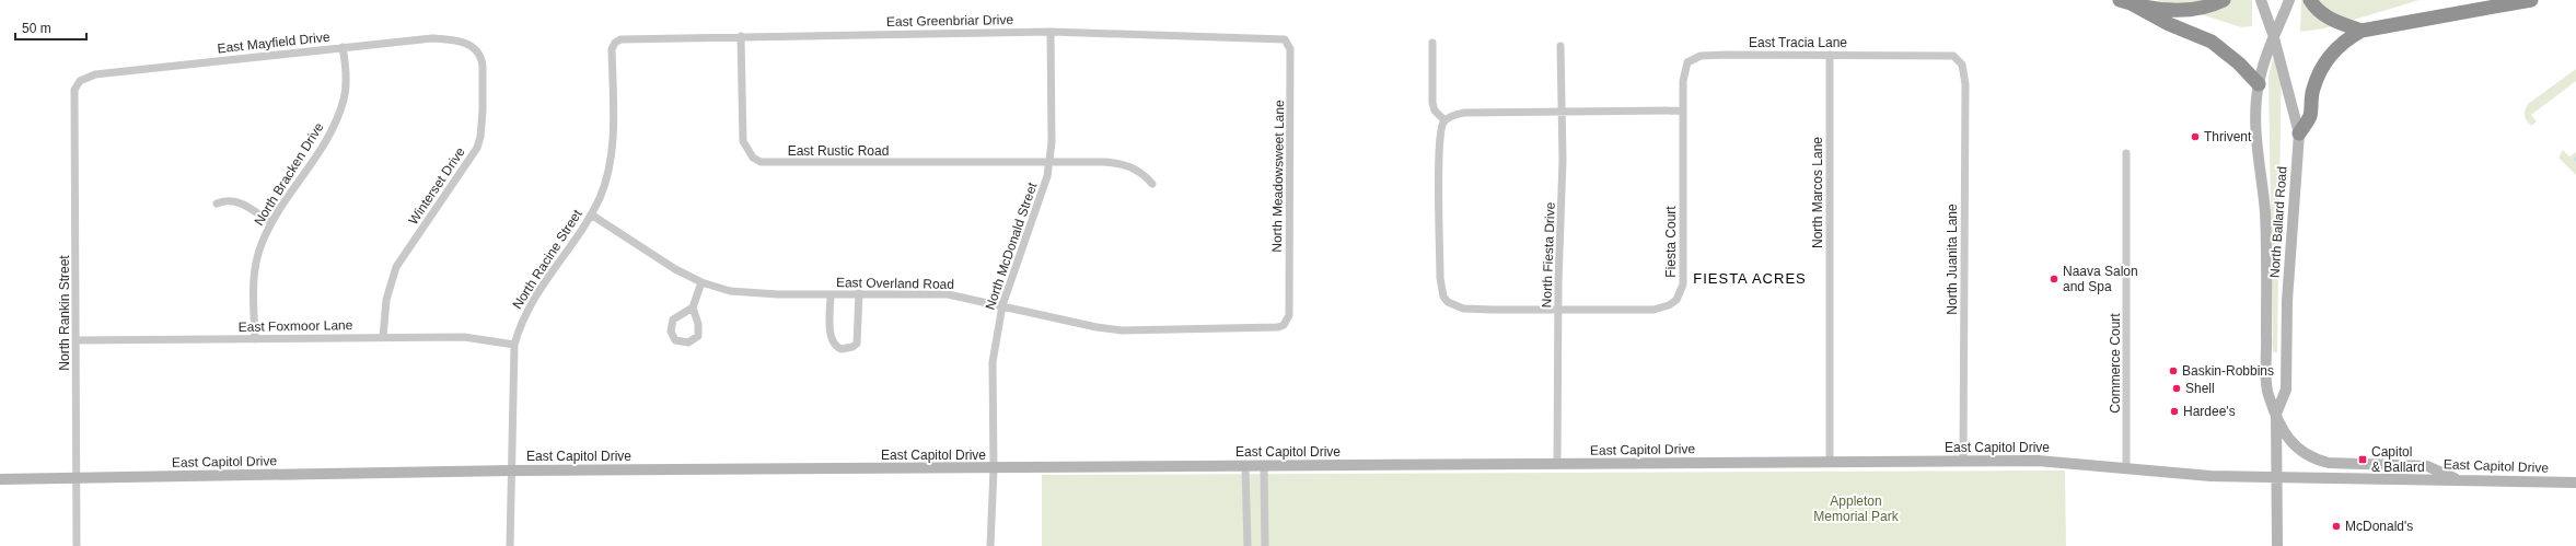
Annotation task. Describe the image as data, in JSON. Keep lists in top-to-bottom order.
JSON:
{
  "streets": {
    "street": [
      "East Greenbriar Drive",
      "East Mayfield Drive",
      "East Tracia Lane",
      "East Rustic Road",
      "North Bracken Drive",
      "North Meadowsweet Lane",
      "Winterset Drive",
      "North Marcos Lane",
      "North Ballard Road",
      "Fiesta Court",
      "North McDonald Street",
      "North Fiesta Drive",
      "North Racine Street",
      "North Juanita Lane",
      "East Overland Road",
      "North Rankin Street",
      "East Foxmoor Lane",
      "Commerce Court",
      "East Capitol Drive"
    ]
  },
  "crossings": [
    ["East Greenbriar Drive", "East Rustic Road"],
    ["East Greenbriar Drive", "North Meadowsweet Lane"],
    ["East Greenbriar Drive", "North McDonald Street"],
    ["East Greenbriar Drive", "North Racine Street"],
    ["East Mayfield Drive", "North Bracken Drive"],
    ["East Mayfield Drive", "Winterset Drive"],
    ["East Mayfield Drive", "North Rankin Street"],
    ["East Tracia Lane", "North Marcos Lane"],
    ["East Tracia Lane", "Fiesta Court"],
    ["East Tracia Lane", "North Juanita Lane"],
    ["East Rustic Road", "North McDonald Street"],
    ["North Bracken Drive", "East Foxmoor Lane"],
    ["North Meadowsweet Lane", "East Overland Road"],
    ["Winterset Drive", "East Foxmoor Lane"],
    ["North Marcos Lane", "East Capitol Drive"],
    ["North Ballard Road", "East Capitol Drive"],
    ["Fiesta Court", "North Fiesta Drive"],
    ["North McDonald Street", "East Overland Road"],
    ["North McDonald Street", "East Capitol Drive"],
    ["North Fiesta Drive", "East Capitol Drive"],
    ["North Racine Street", "East Overland Road"],
    ["North Racine Street", "East Foxmoor Lane"],
    ["North Racine Street", "East Capitol Drive"],
    ["North Juanita Lane", "East Capitol Drive"],
    ["North Rankin Street", "East Foxmoor Lane"],
    ["North Rankin Street", "East Capitol Drive"],
    ["Commerce Court", "East Capitol Drive"]
  ],
  "districts": ["FIESTA ACRES"],
  "parks": ["Appleton Memorial Park"],
  "places": {
    "other": [
      "Thrivent",
      "Naava Salon and Spa",
      "Baskin-Robbins",
      "Shell",
      "Hardee's",
      "McDonald's"
    ],
    "transit": ["Capitol & Ballard"]
  },
  "scale_bar": "50 m"
}
